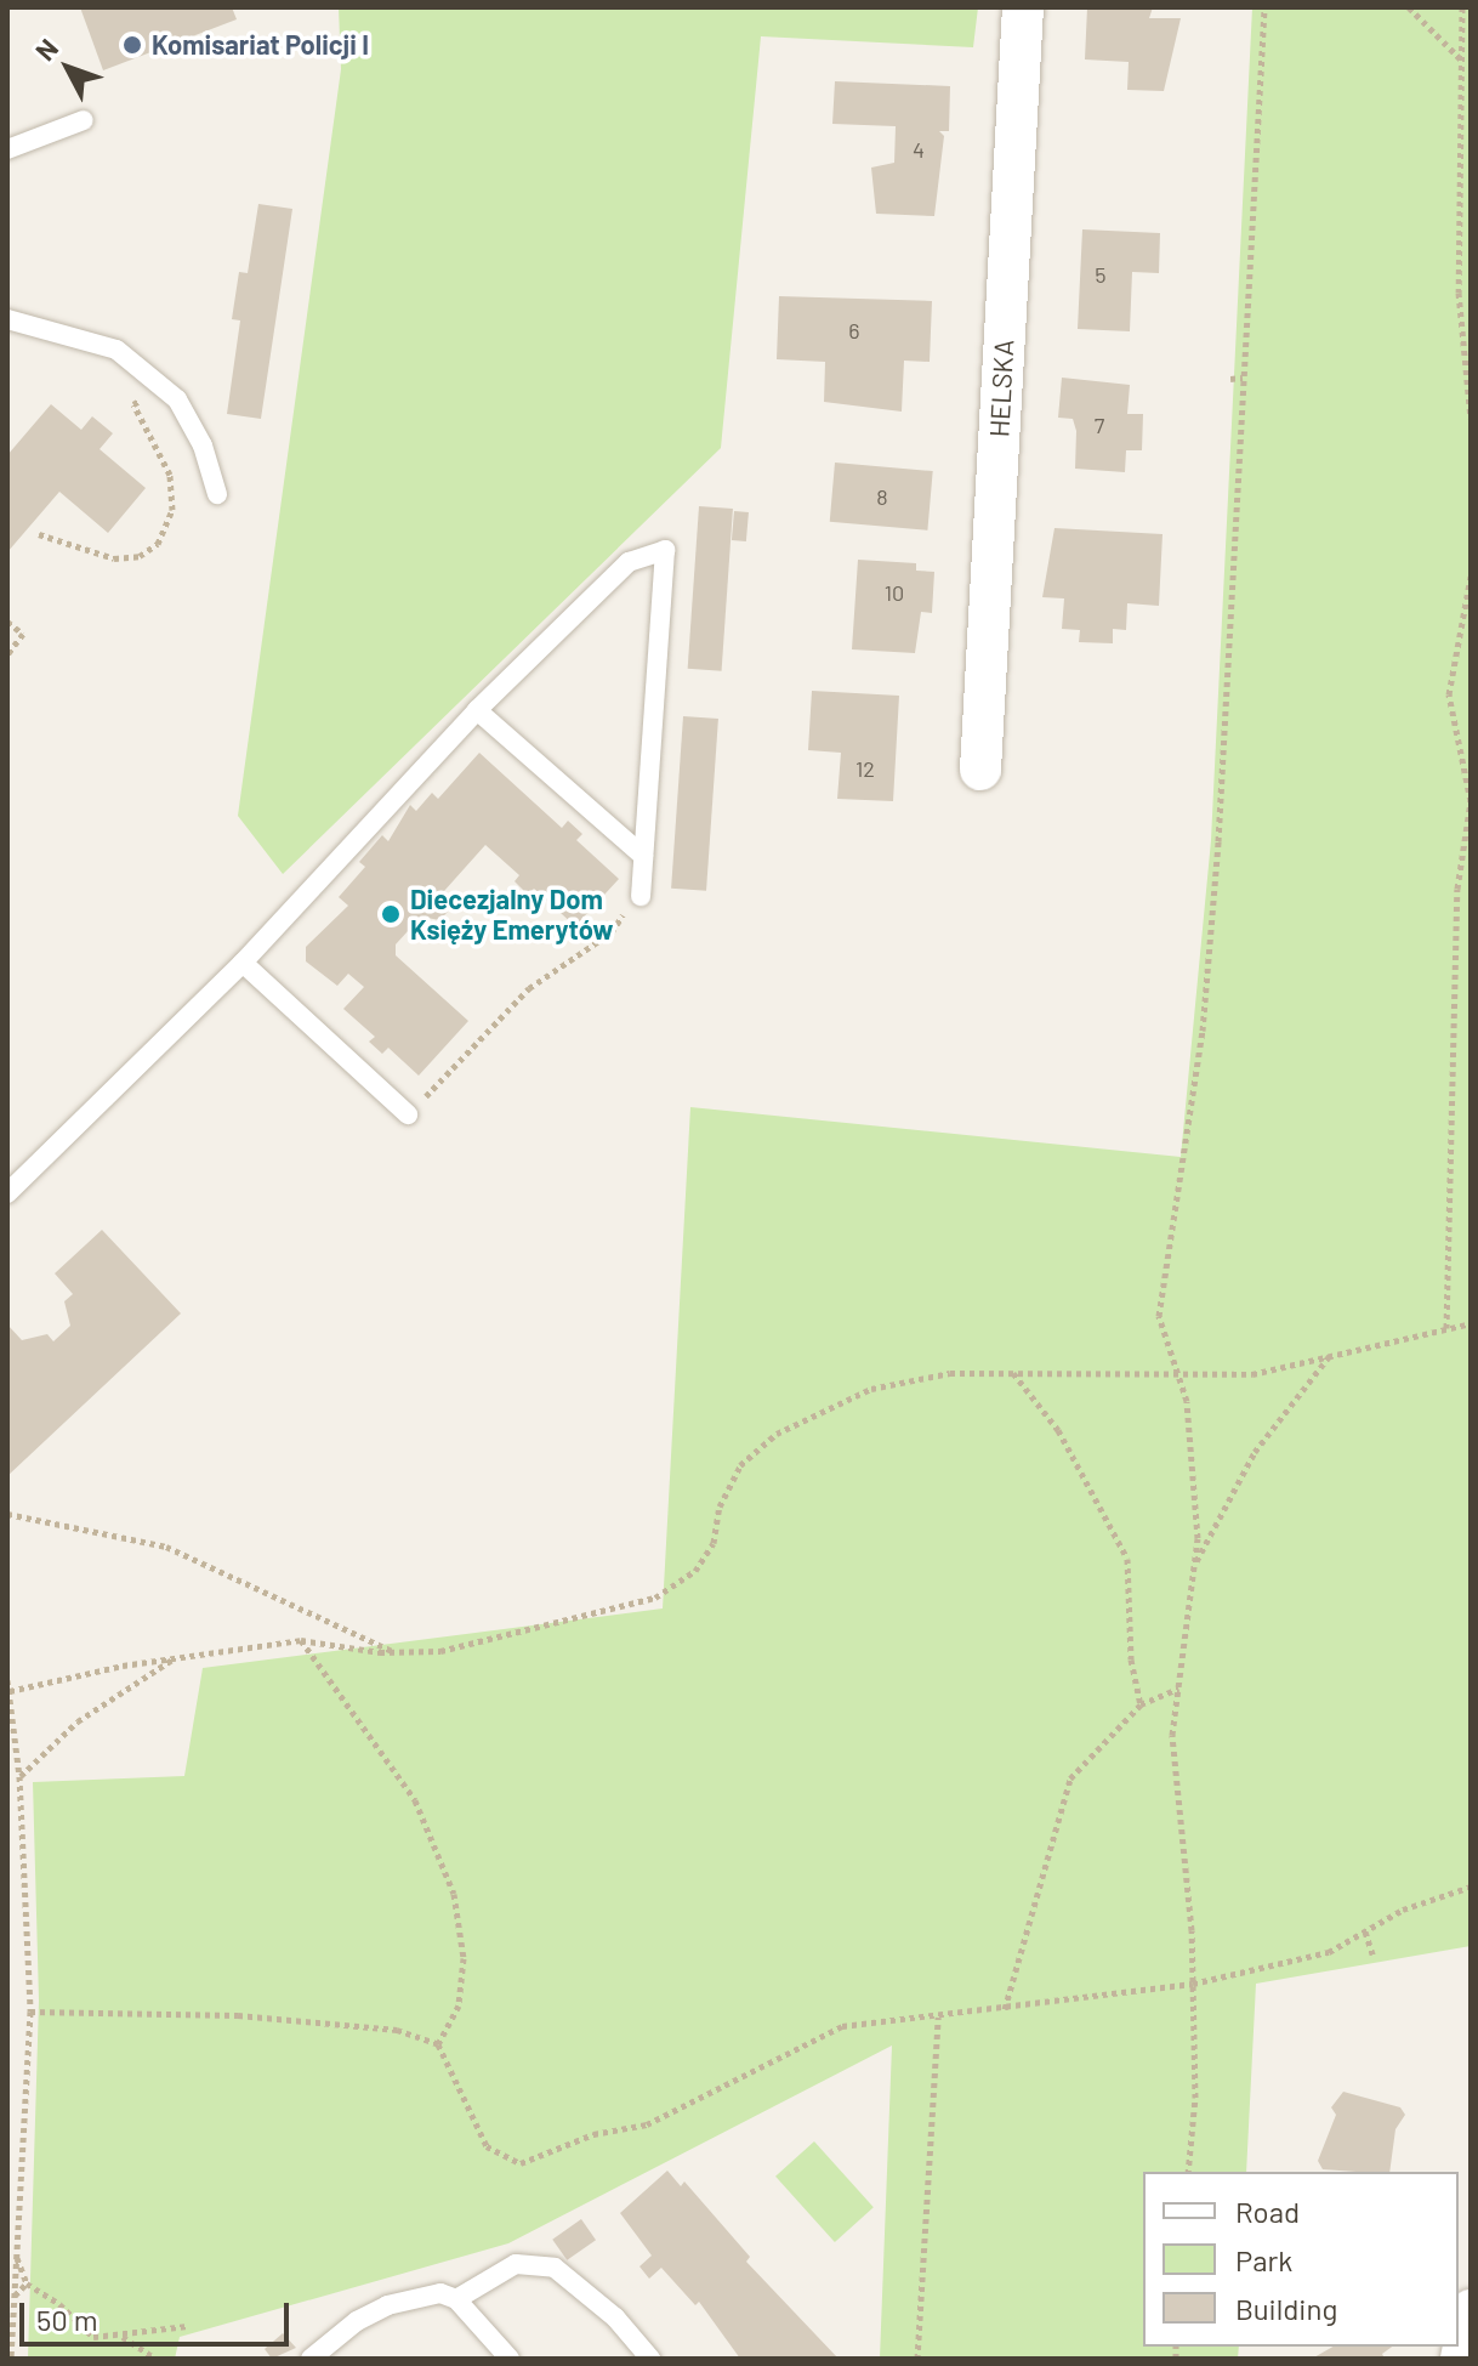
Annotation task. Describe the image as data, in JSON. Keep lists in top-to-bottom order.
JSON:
{
  "streets": {
    "street": ["HELSKA"]
  },
  "places": ["Komisariat Policji I", "Diecezjalny Dom Księży Emerytów"],
  "house_numbers": [
    "4",
    "5",
    "6",
    "7",
    "8",
    "10",
    "12"
  ],
  "legend": ["Road", "Park", "Building"],
  "scale_bar": "50 m",
  "north": "top left"
}
